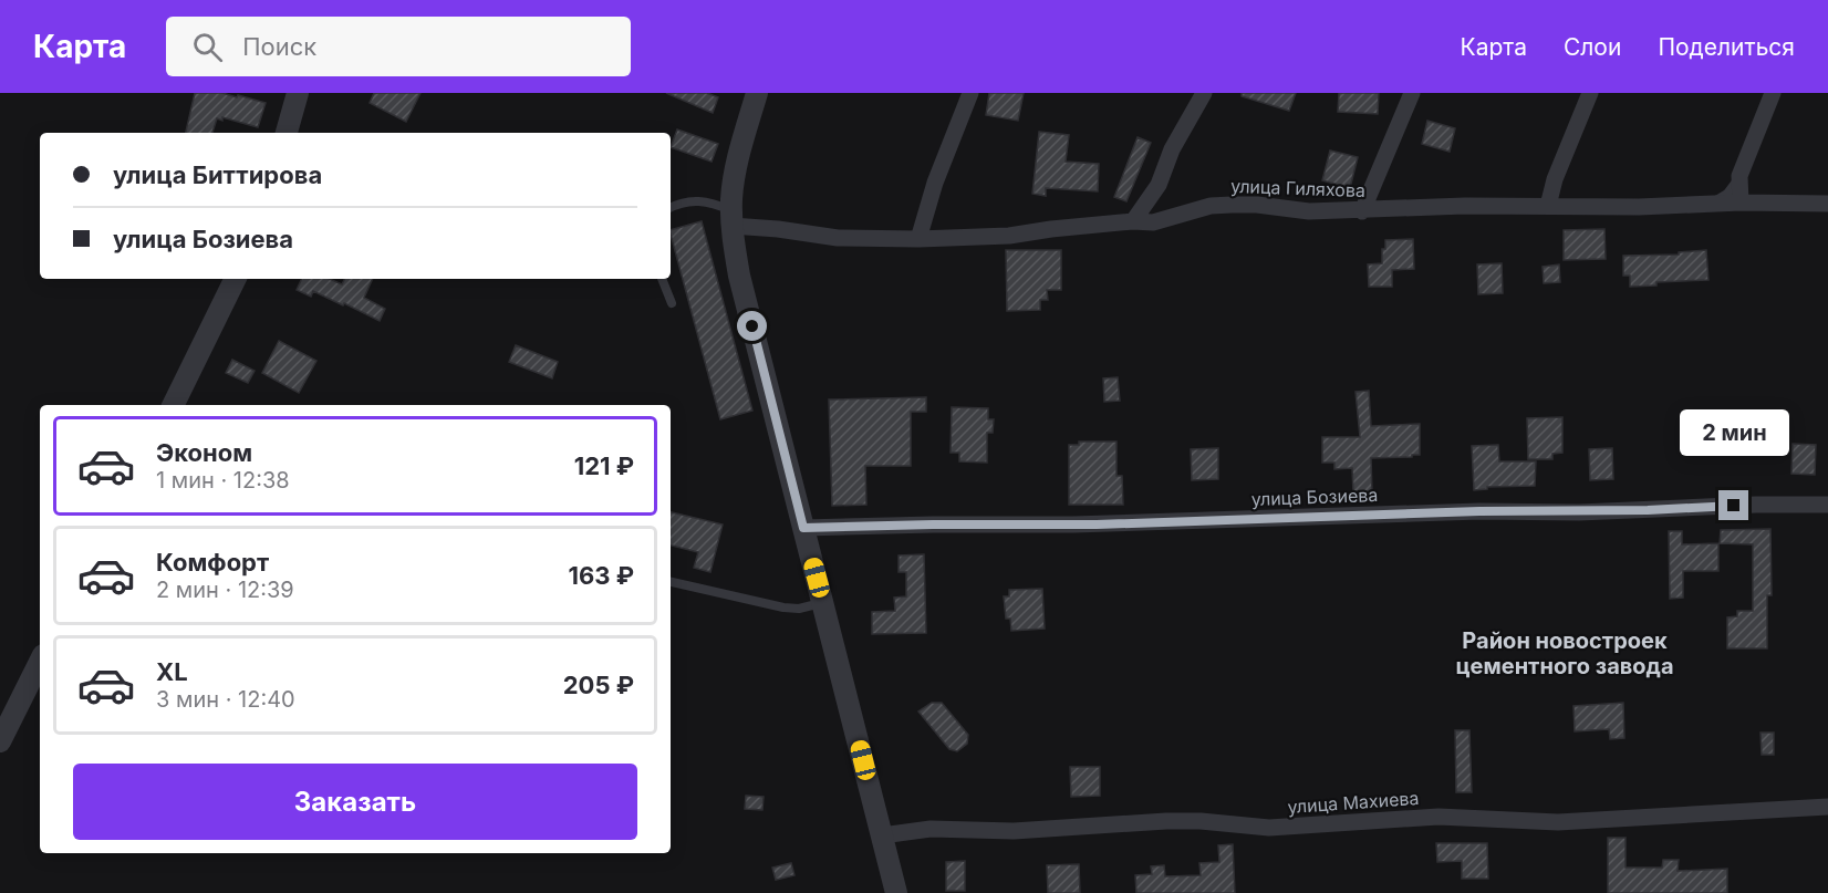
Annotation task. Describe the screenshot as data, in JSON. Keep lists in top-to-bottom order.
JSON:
{
  "streets": {
    "street": ["улица Гиляхова", "улица Бозиева", "улица Махиева"]
  },
  "districts": ["Район новостроек цементного завода"],
  "page": {
    "header": "Карта",
    "search": "Поиск",
    "nav": ["Карта", "Слои", "Поделиться"],
    "banner": ["улица Биттирова", "улица Бозиева"],
    "bubble": "2 мин",
    "list": [
      {
        "name": "Эконом",
        "note": "1 мин · 12:38",
        "value": "121 ₽"
      },
      {
        "name": "Комфорт",
        "note": "2 мин · 12:39",
        "value": "163 ₽"
      },
      {
        "name": "XL",
        "note": "3 мин · 12:40",
        "value": "205 ₽"
      }
    ],
    "buttons": "Заказать"
  }
}
